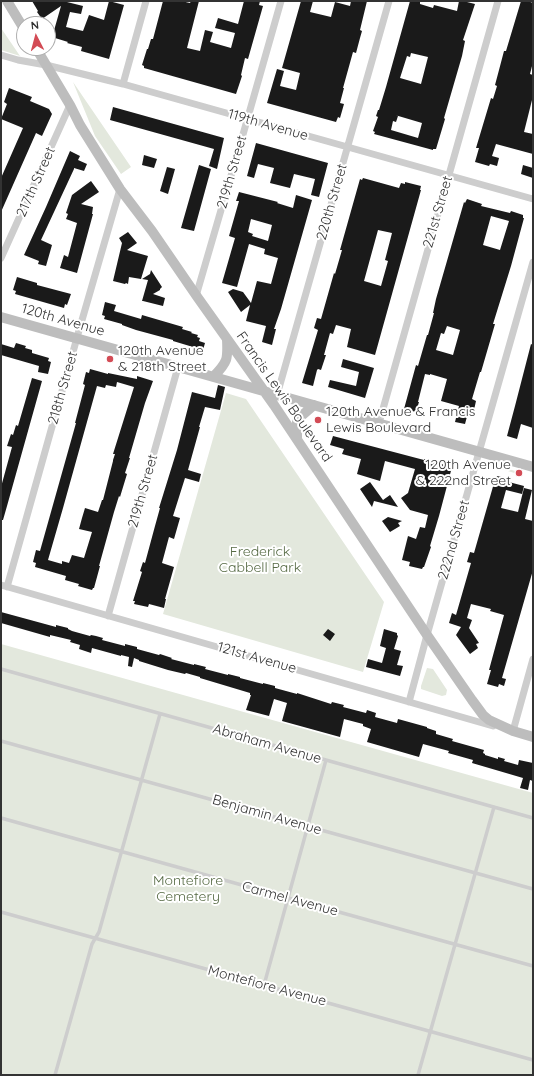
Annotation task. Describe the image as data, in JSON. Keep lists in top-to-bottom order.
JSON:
{
  "streets": {
    "main road": ["120th Avenue", "Francis Lewis Boulevard"],
    "street": [
      "119th Avenue",
      "219th Street",
      "217th Street",
      "220th Street",
      "221st Street",
      "218th Street",
      "222nd Street",
      "121st Avenue"
    ],
    "lane": [
      "Abraham Avenue",
      "Benjamin Avenue",
      "Carmel Avenue",
      "Montefiore Avenue"
    ]
  },
  "crossings": [
    ["119th Avenue", "219th Street"],
    ["119th Avenue", "220th Street"],
    ["119th Avenue", "221st Street"],
    ["119th Avenue", "Francis Lewis Boulevard"],
    ["219th Street", "120th Avenue"],
    ["219th Street", "Francis Lewis Boulevard"],
    ["219th Street", "121st Avenue"],
    ["217th Street", "Francis Lewis Boulevard"],
    ["220th Street", "Francis Lewis Boulevard"],
    ["120th Avenue", "218th Street"],
    ["120th Avenue", "Francis Lewis Boulevard"],
    ["218th Street", "Francis Lewis Boulevard"],
    ["218th Street", "121st Avenue"],
    ["Francis Lewis Boulevard", "222nd Street"],
    ["Francis Lewis Boulevard", "121st Avenue"],
    ["222nd Street", "121st Avenue"]
  ],
  "parks": ["Frederick Cabbell Park", "Montefiore Cemetery"],
  "places": ["120th Avenue & 218th Street", "120th Avenue & Francis Lewis Boulevard", "120th Avenue & 222nd Street"],
  "north": "top"
}
